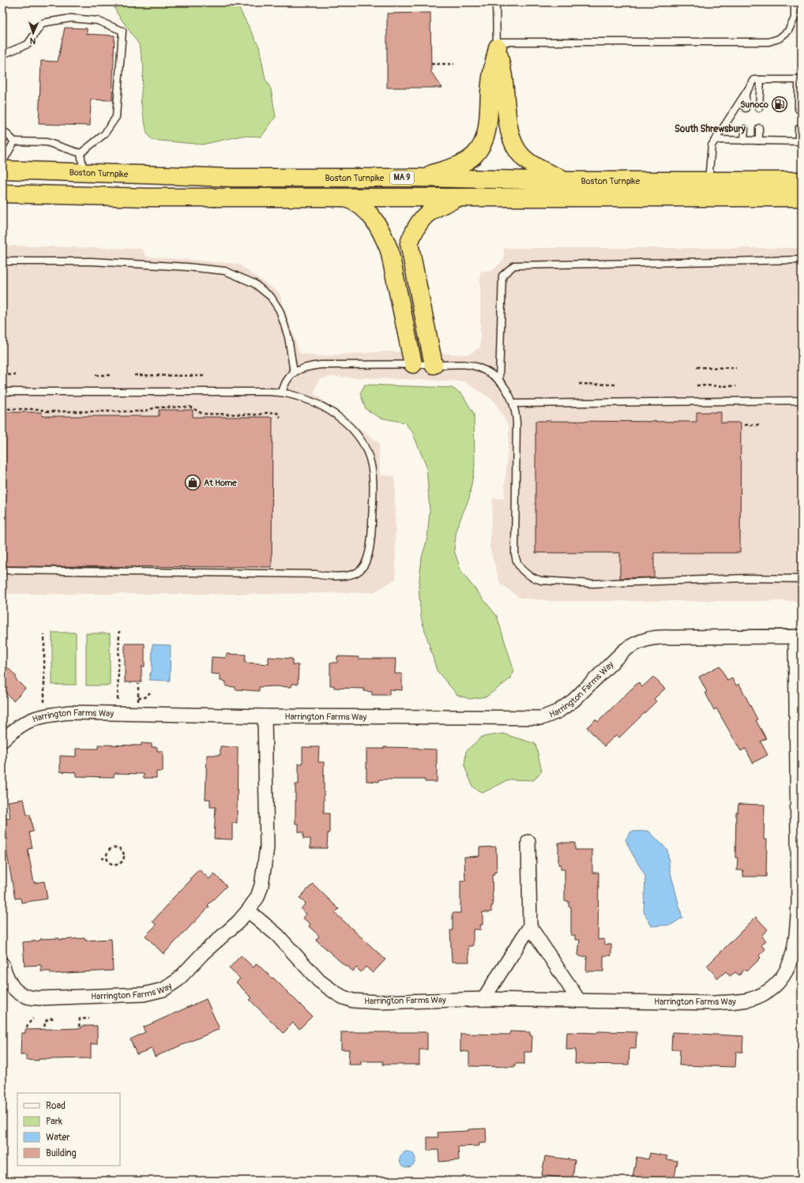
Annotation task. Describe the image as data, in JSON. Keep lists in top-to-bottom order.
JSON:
{
  "streets": {
    "highway": ["Boston Turnpike", "MA 9"],
    "street": ["Harrington Farms Way"]
  },
  "districts": ["South Shrewsbury"],
  "places": {
    "fuel station": ["Sunoco"],
    "shop": ["At Home"]
  },
  "legend": [
    "Road",
    "Park",
    "Water",
    "Building"
  ],
  "north": "bottom"
}
